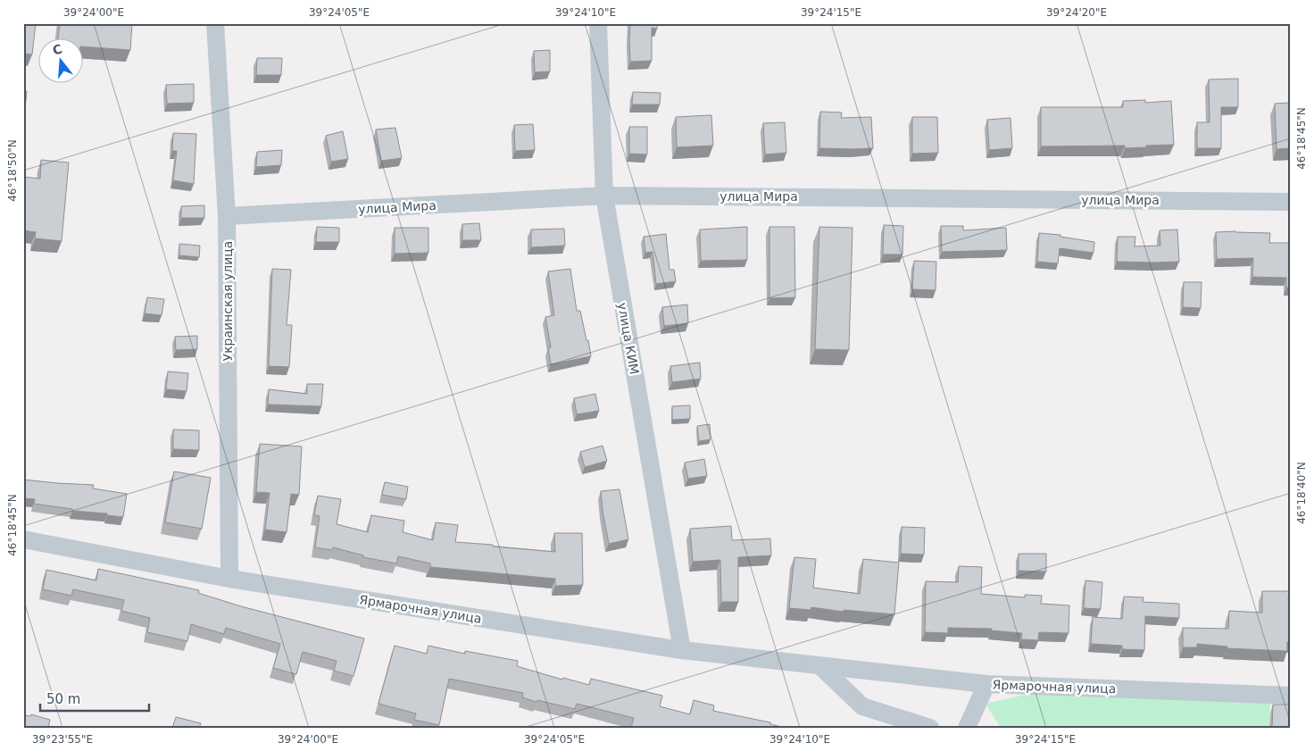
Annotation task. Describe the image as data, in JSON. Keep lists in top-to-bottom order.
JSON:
{
  "streets": {
    "street": [
      "улица Мира",
      "Украинская улица",
      "улица КИМ",
      "Ярмарочная улица"
    ]
  },
  "crossings": [
    ["улица Мира", "Украинская улица"],
    ["улица Мира", "улица КИМ"],
    ["Украинская улица", "Ярмарочная улица"],
    ["улица КИМ", "Ярмарочная улица"]
  ],
  "scale_bar": "50 m",
  "north": "top",
  "coordinates": [
    "39°24'00\"E",
    "39°24'05\"E",
    "39°24'10\"E",
    "39°24'15\"E",
    "39°24'20\"E",
    "46°18'45\"N",
    "46°18'50\"N",
    "46°18'40\"N",
    "39°23'55\"E"
  ]
}
